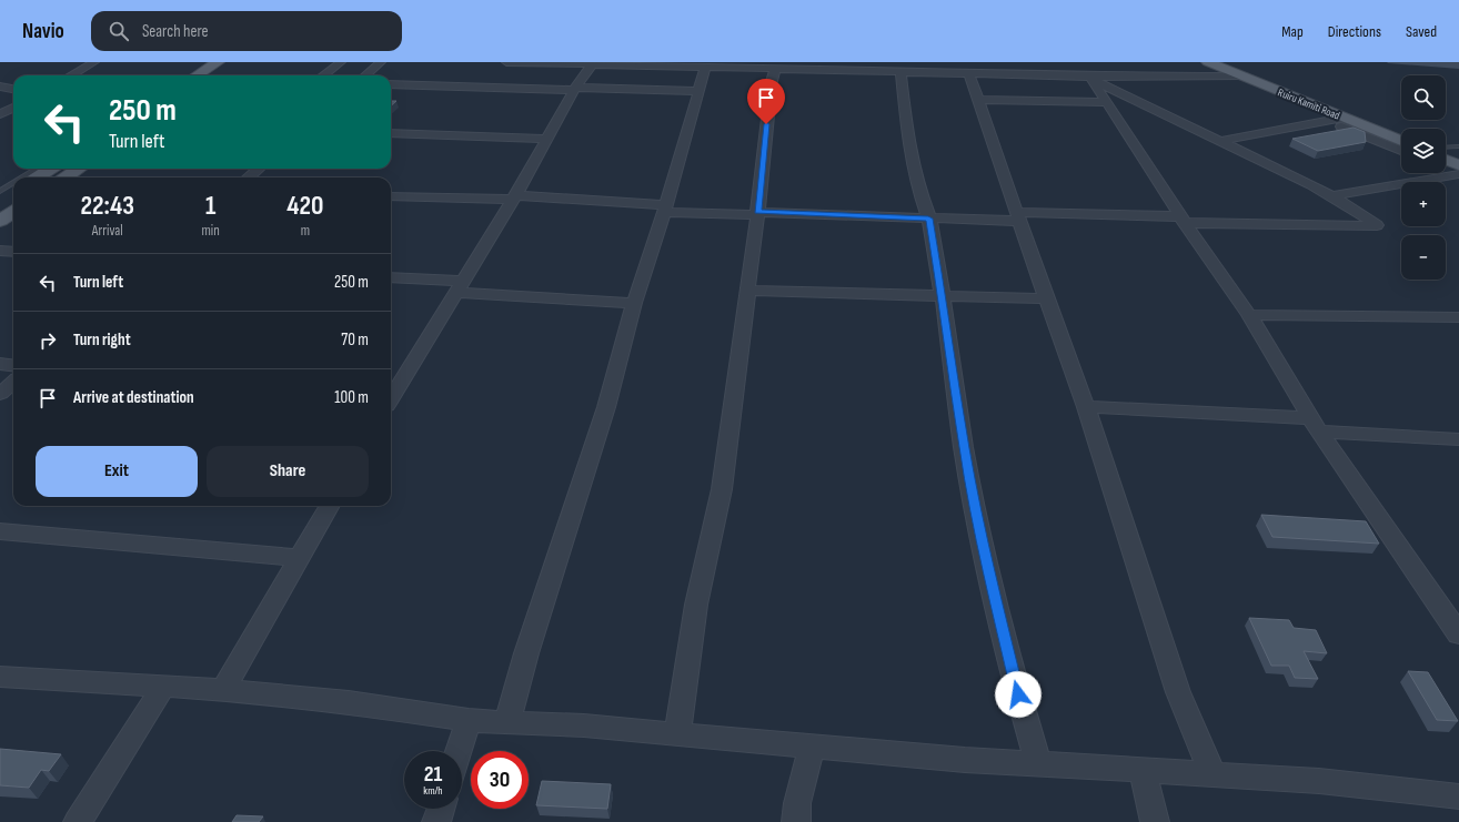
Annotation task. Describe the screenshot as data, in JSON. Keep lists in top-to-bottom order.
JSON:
{
  "streets": {
    "main road": ["Ruiru Kamiti Road"]
  },
  "page": {
    "header": "Navio",
    "search": "Search here",
    "nav": ["Map", "Directions", "Saved"],
    "map_buttons": ["+", "−"],
    "turn": ["250 m", "Turn left"],
    "eta": [
      "22:43",
      "Arrival",
      "1",
      "min",
      "420",
      "m"
    ],
    "list": [
      {
        "name": "Turn left",
        "value": "250 m"
      },
      {
        "name": "Turn right",
        "value": "70 m"
      },
      {
        "name": "Arrive at destination",
        "value": "100 m"
      }
    ],
    "buttons": ["Exit", "Share"],
    "speed": "21 km/h",
    "limit": "30"
  }
}
